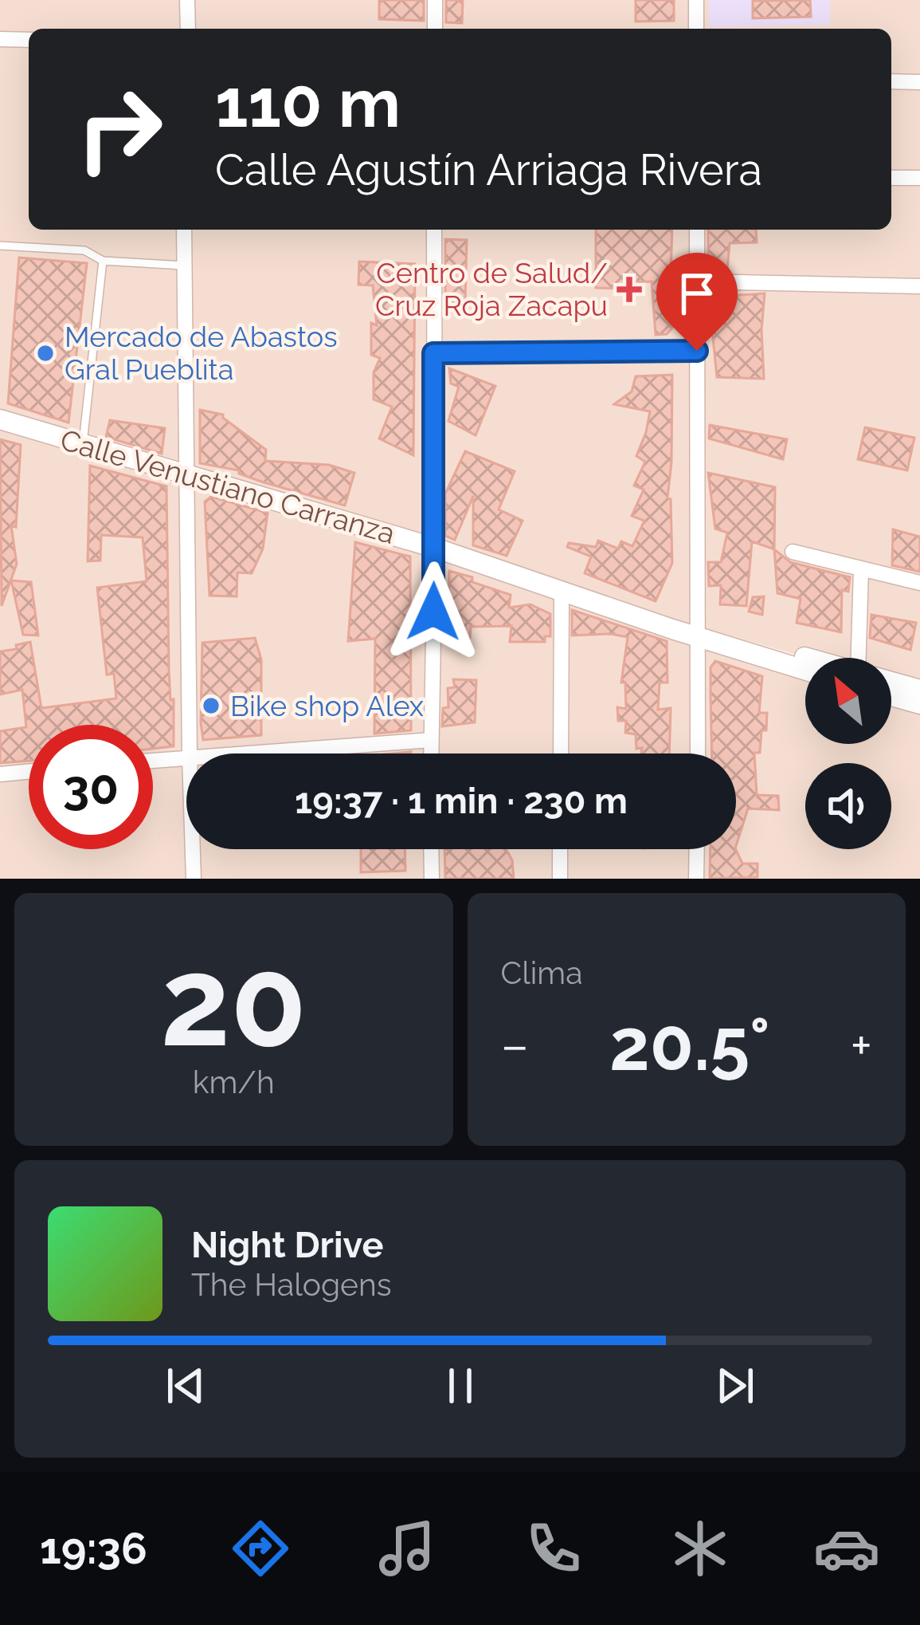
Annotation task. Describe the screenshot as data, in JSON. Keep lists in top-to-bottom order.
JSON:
{
  "streets": {
    "street": ["Calle Venustiano Carranza"]
  },
  "places": {
    "health": ["Centro de Salud/ Cruz Roja Zacapu"],
    "other": ["Mercado de Abastos Gral Pueblita", "Bike shop Alex"]
  },
  "north": "top left",
  "page": {
    "turn": ["110 m", "Calle Agustín Arriaga Rivera"],
    "limit": "30",
    "trip": "19:37 · 1 min · 230 m",
    "tile": [
      ["20", "km/h"],
      "Clima"
    ],
    "heat": ["−", "20.5°", "+"],
    "song": ["Night Drive", "The Halogens"],
    "tabs": "19:36"
  }
}
